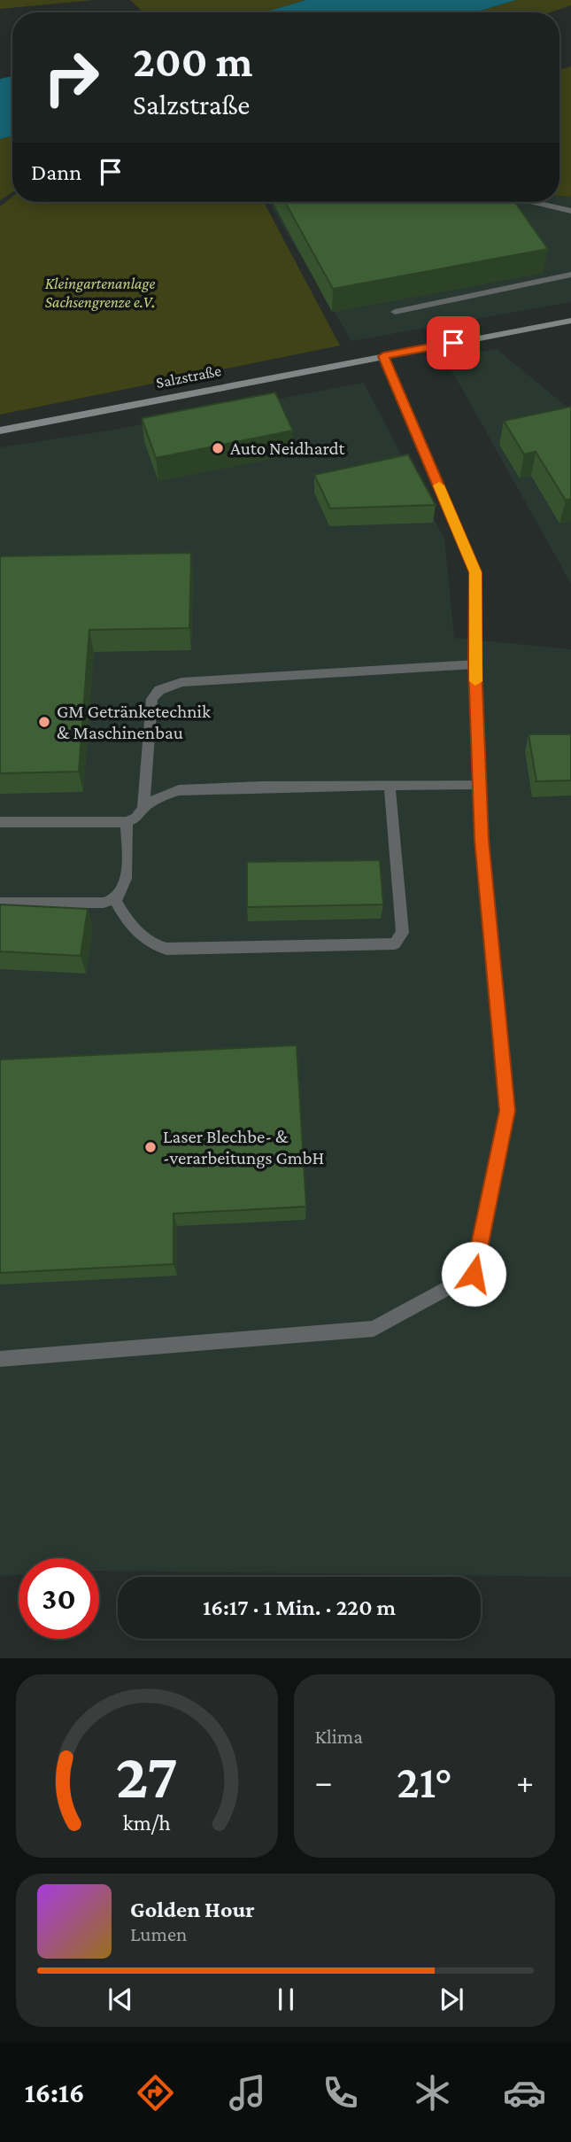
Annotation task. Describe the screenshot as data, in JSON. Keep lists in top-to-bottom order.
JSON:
{
  "streets": {
    "main road": ["Salzstraße"]
  },
  "parks": ["Kleingartenanlage Sachsengrenze e.V."],
  "places": ["Auto Neidhardt", "GM Getränketechnik & Maschinenbau", "Laser Blechbe- & -verarbeitungs GmbH"],
  "page": {
    "turn": ["200 m", "Salzstraße"],
    "then": "Dann",
    "limit": "30",
    "trip": "16:17 · 1 Min. · 220 m",
    "tile": "Klima",
    "heat": ["−", "21°", "+"],
    "song": ["Golden Hour", "Lumen"],
    "tabs": "16:16",
    "gauge": ["27", "km/h"]
  }
}
